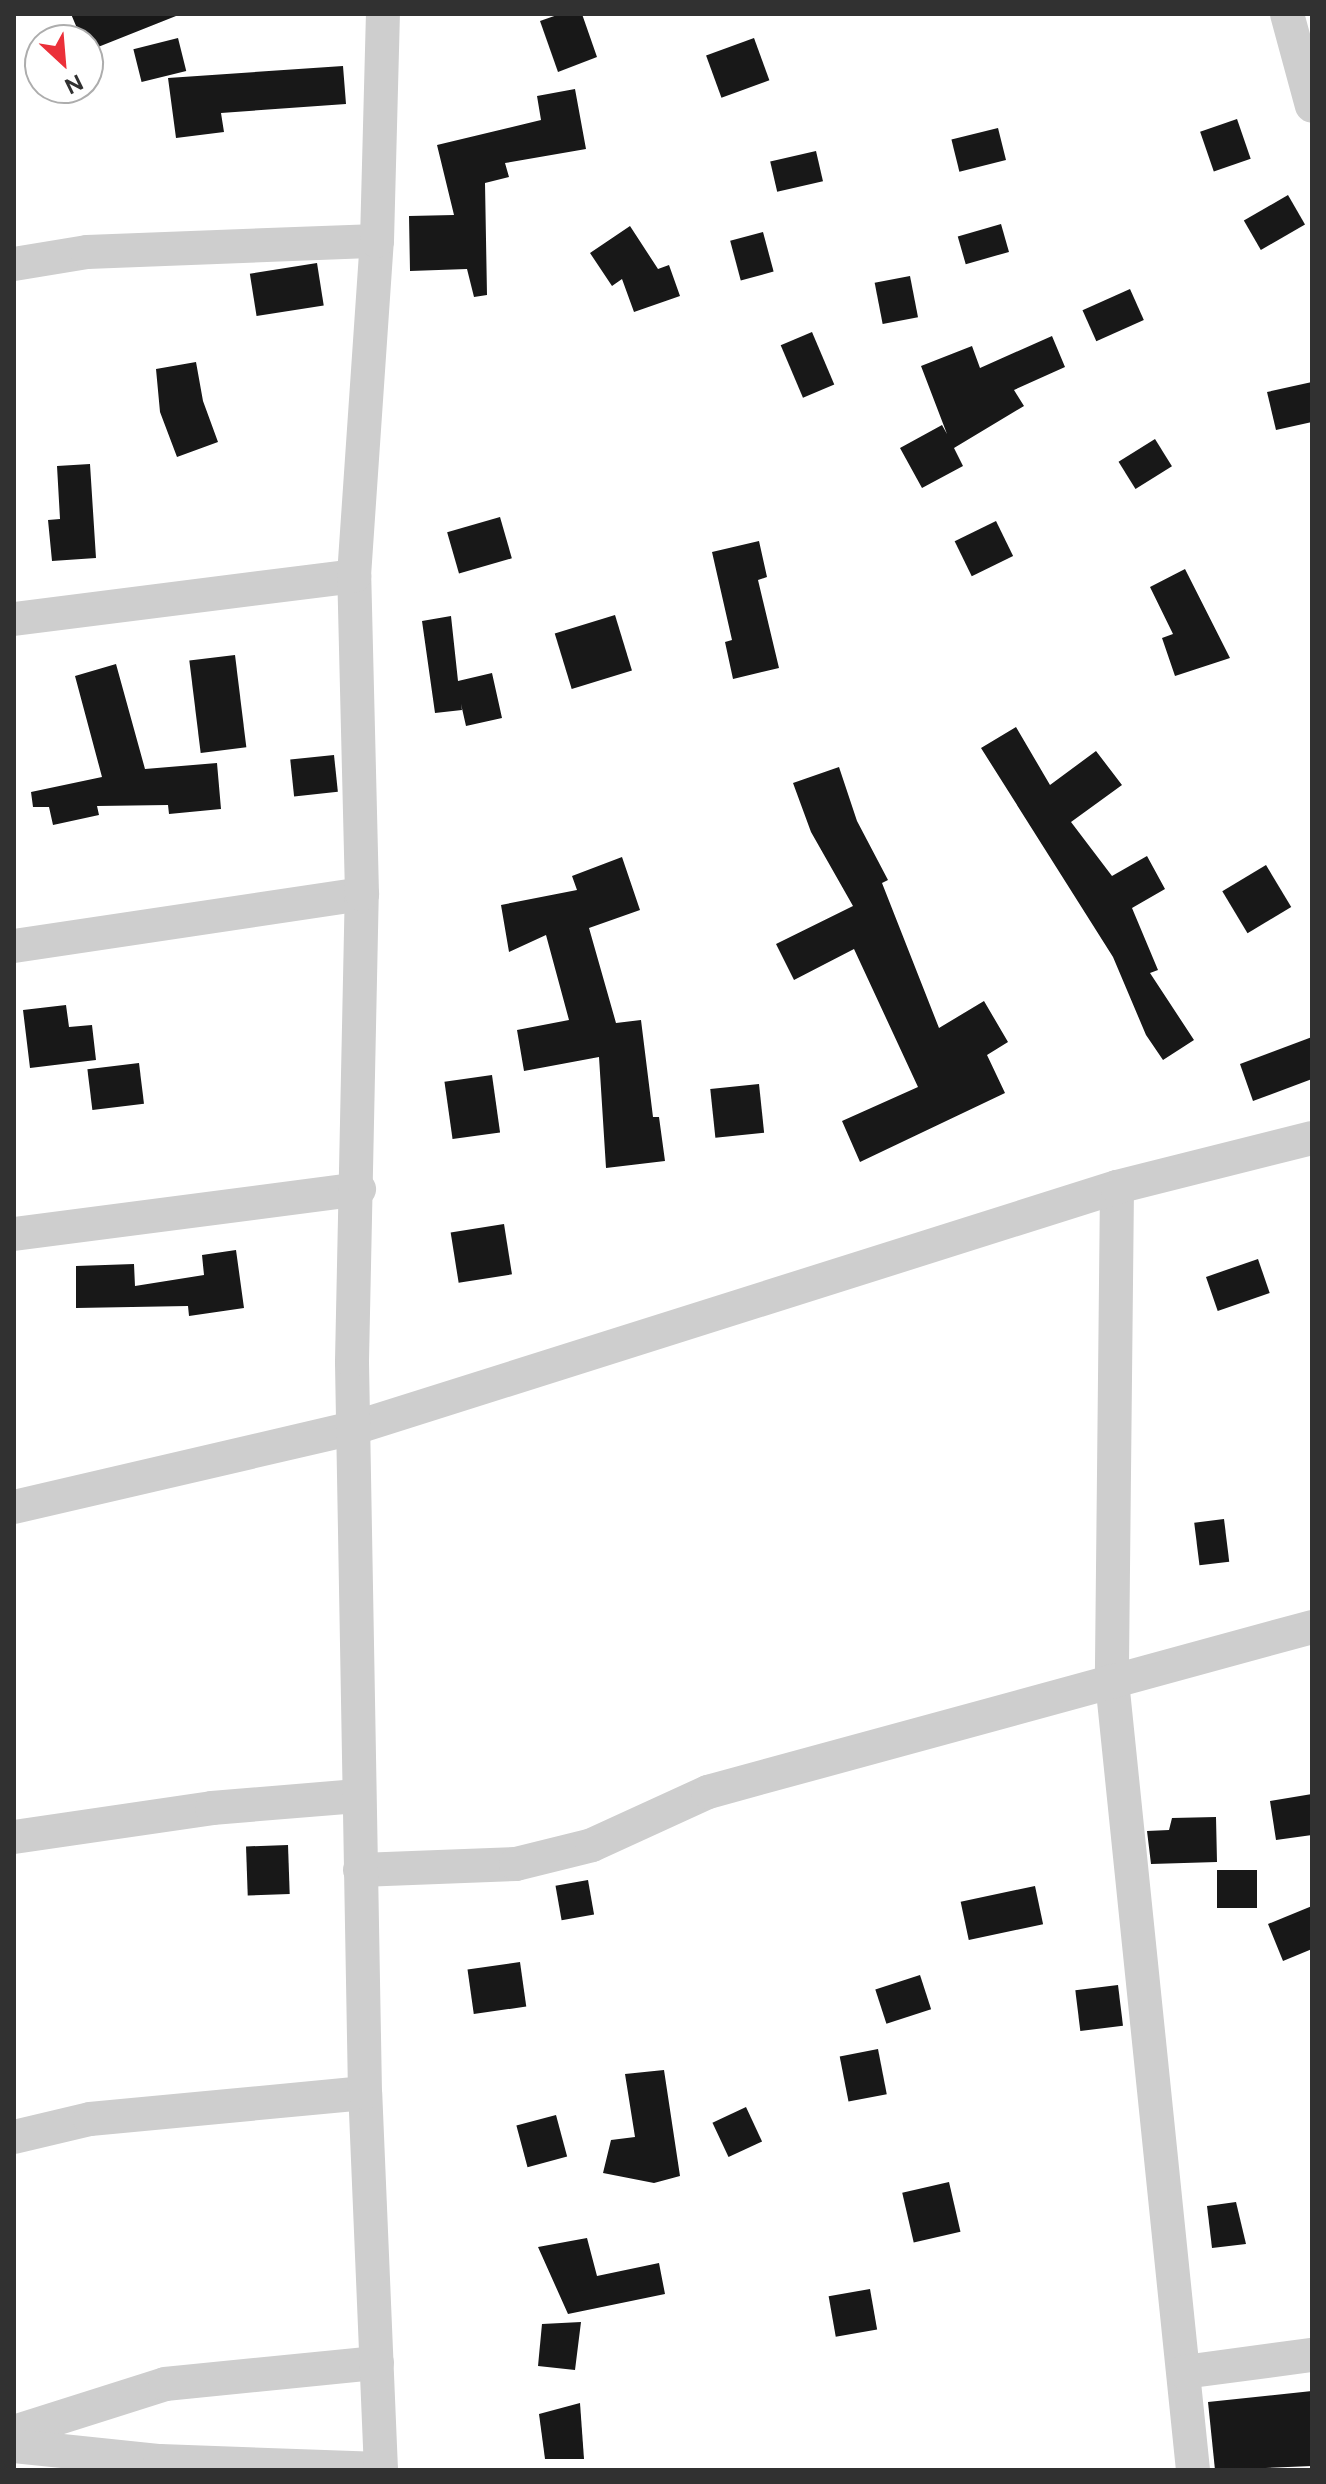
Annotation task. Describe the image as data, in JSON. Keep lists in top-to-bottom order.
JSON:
{
  "north": "bottom right"
}
